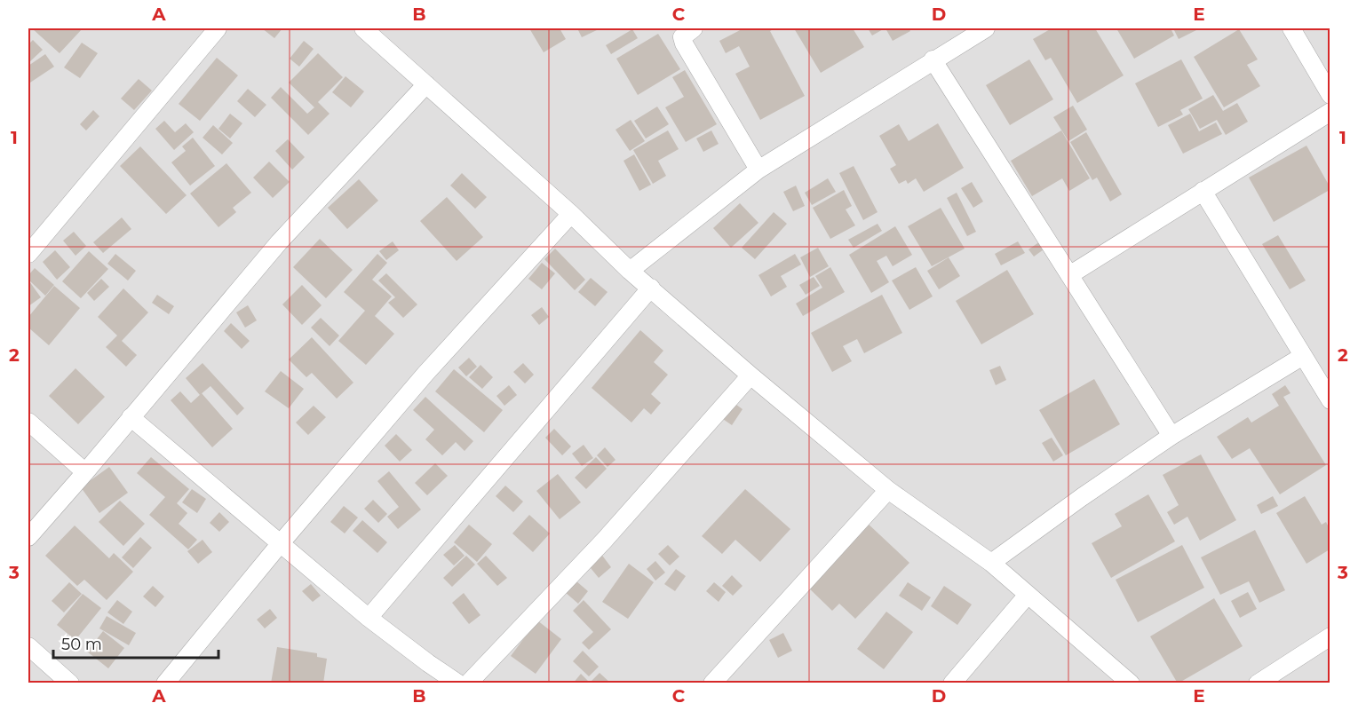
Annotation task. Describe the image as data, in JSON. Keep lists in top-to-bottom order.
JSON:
{
  "scale_bar": "50 m",
  "grid": {
    "columns": [
      "A",
      "B",
      "C",
      "D",
      "E"
    ],
    "rows": ["1", "2", "3"]
  }
}
